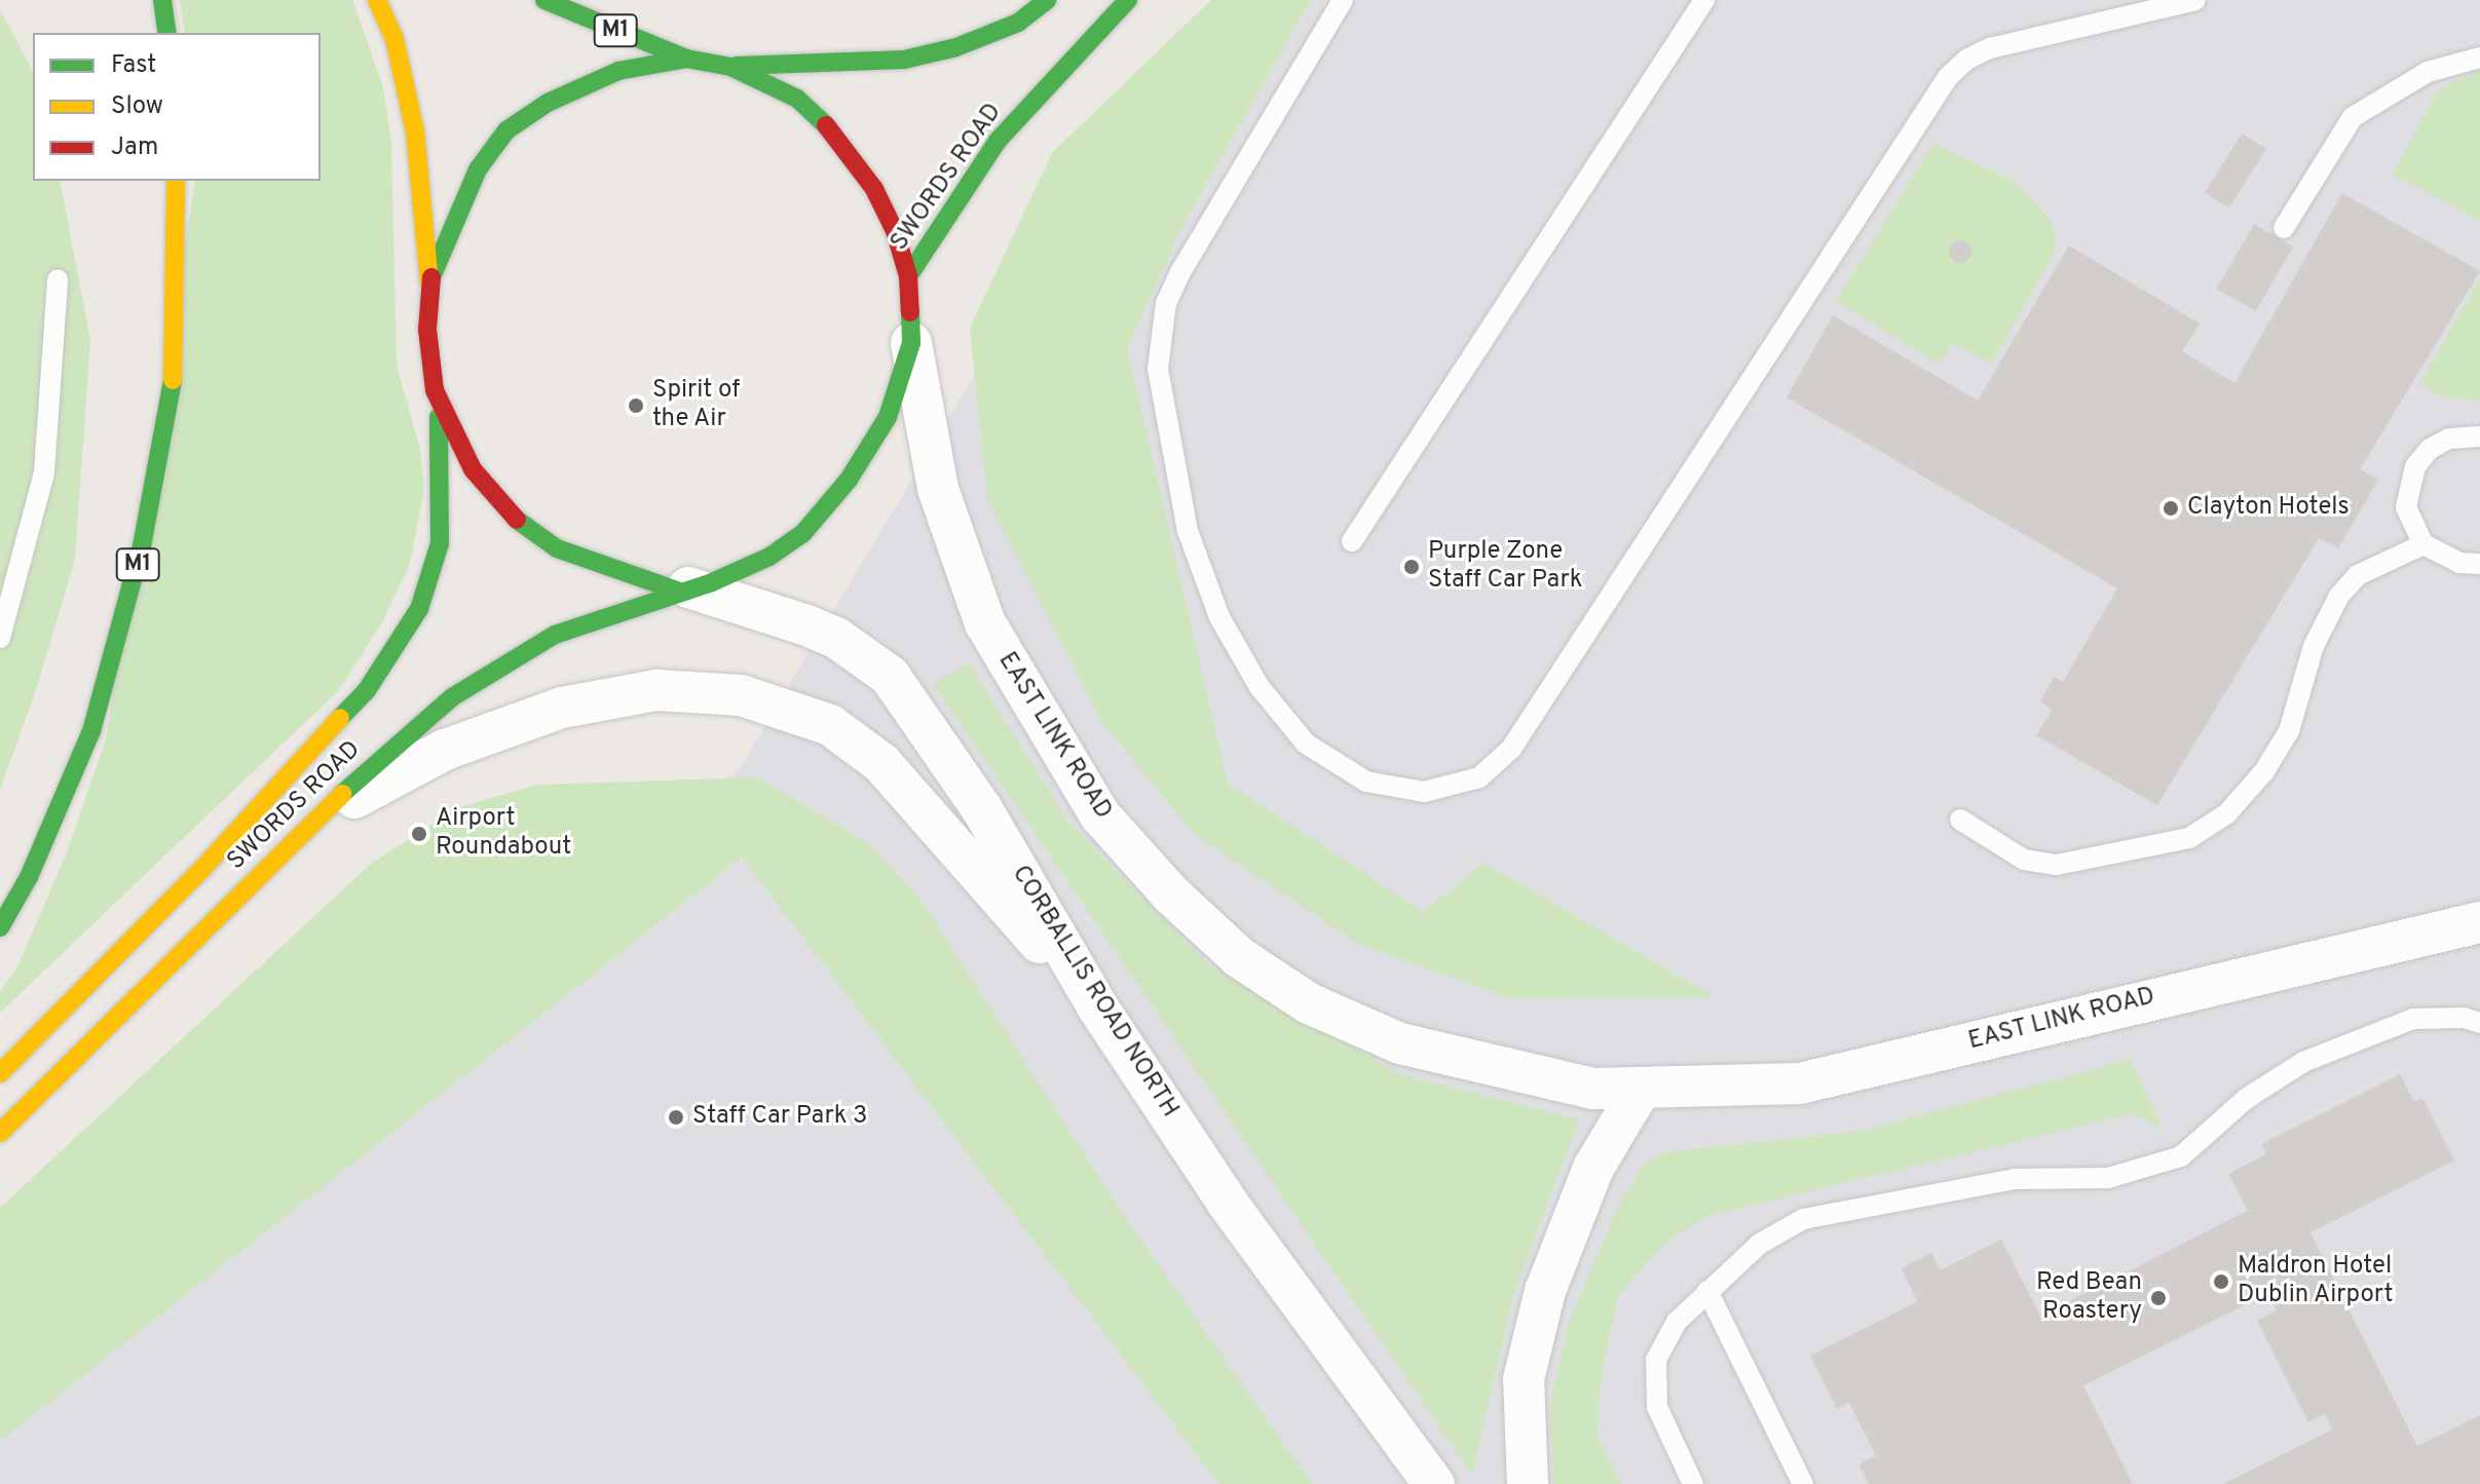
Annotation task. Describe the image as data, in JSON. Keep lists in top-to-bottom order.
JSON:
{
  "streets": {
    "main road": ["M1", "SWORDS ROAD"],
    "street": ["EAST LINK ROAD", "CORBALLIS ROAD NORTH"]
  },
  "crossings": [
    ["SWORDS ROAD", "CORBALLIS ROAD NORTH"]
  ],
  "places": [
    "Spirit of the Air",
    "Clayton Hotels",
    "Purple Zone Staff Car Park",
    "Airport Roundabout",
    "Staff Car Park 3",
    "Maldron Hotel Dublin Airport",
    "Red Bean Roastery"
  ],
  "legend": ["Fast", "Slow", "Jam"]
}
